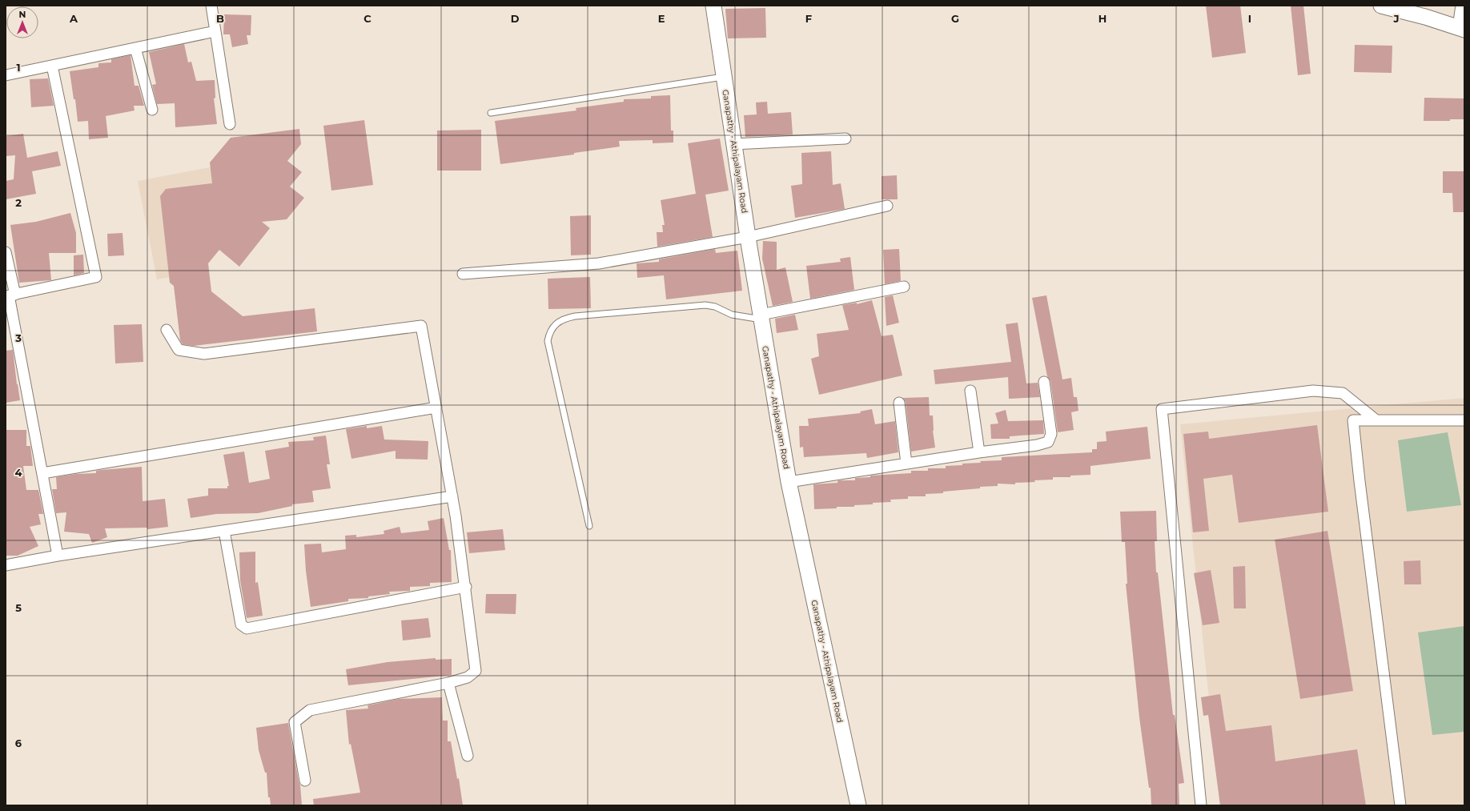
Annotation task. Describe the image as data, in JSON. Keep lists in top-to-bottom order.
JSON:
{
  "streets": {
    "main road": ["Ganapathy - Athipalayam Road"]
  },
  "north": "top",
  "grid": {
    "columns": [
      "A",
      "B",
      "C",
      "D",
      "E",
      "F",
      "G",
      "H",
      "I",
      "J"
    ],
    "rows": [
      "1",
      "2",
      "3",
      "4",
      "5",
      "6"
    ]
  }
}
